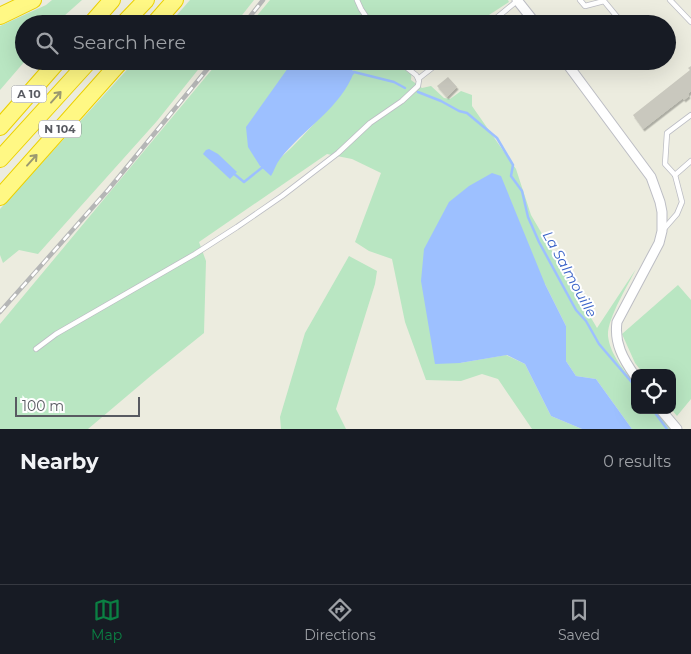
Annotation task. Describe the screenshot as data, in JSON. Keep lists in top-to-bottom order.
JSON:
{
  "streets": {
    "highway": ["A 10", "N 104"]
  },
  "water": ["La Salmouille"],
  "scale_bar": "100 m",
  "page": {
    "search": "Search here",
    "scale": "100 m",
    "heading": ["Nearby", "0 results"],
    "nav": ["Map", "Directions", "Saved"]
  }
}
